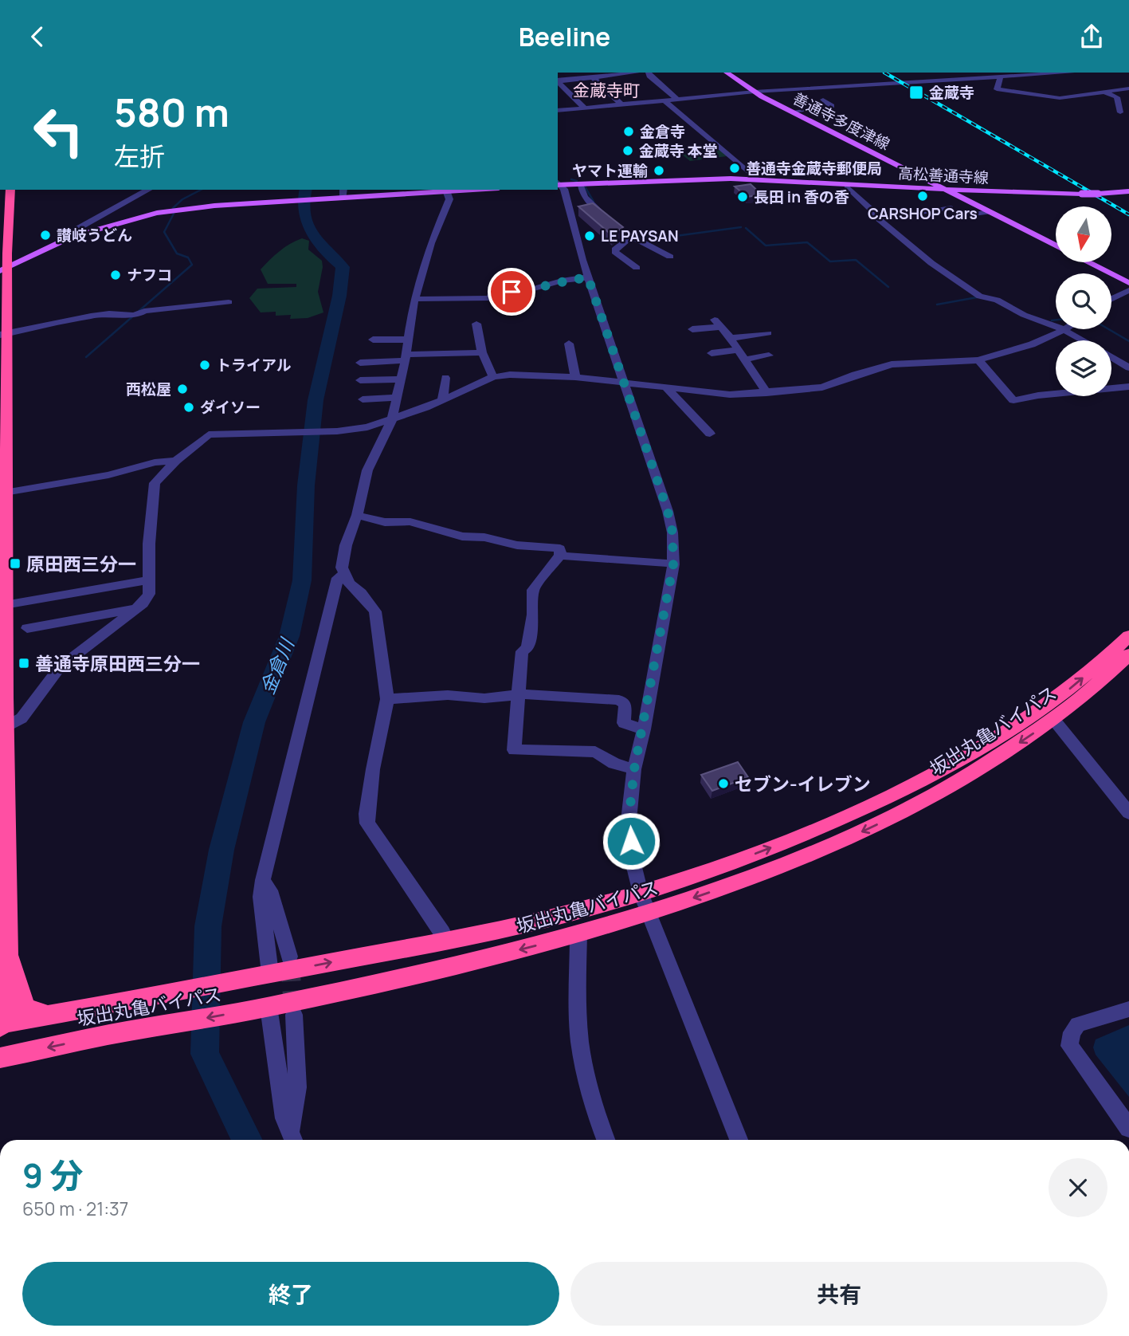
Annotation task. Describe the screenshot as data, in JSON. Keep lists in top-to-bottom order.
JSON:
{
  "streets": {
    "highway": ["坂出丸亀バイパス"],
    "main road": ["善通寺多度津線", "高松善通寺線"]
  },
  "crossings": [
    ["善通寺多度津線", "高松善通寺線"]
  ],
  "districts": ["金蔵寺町"],
  "water": ["金倉川"],
  "places": {
    "transit": ["金蔵寺", "原田西三分一", "善通寺原田西三分一"],
    "other": [
      "金倉寺",
      "金蔵寺 本堂",
      "善通寺金蔵寺郵便局",
      "ヤマト運輸",
      "CARSHOP Cars",
      "長田 in 香の香",
      "讃岐うどん",
      "LE PAYSAN",
      "ナフコ",
      "トライアル",
      "西松屋",
      "ダイソー",
      "セブン-イレブン"
    ]
  },
  "north": "bottom",
  "page": {
    "header": "Beeline",
    "turn": ["580 m", "左折"],
    "heading": ["9 分", "650 m · 21:37"],
    "buttons": ["終了", "共有"]
  }
}
